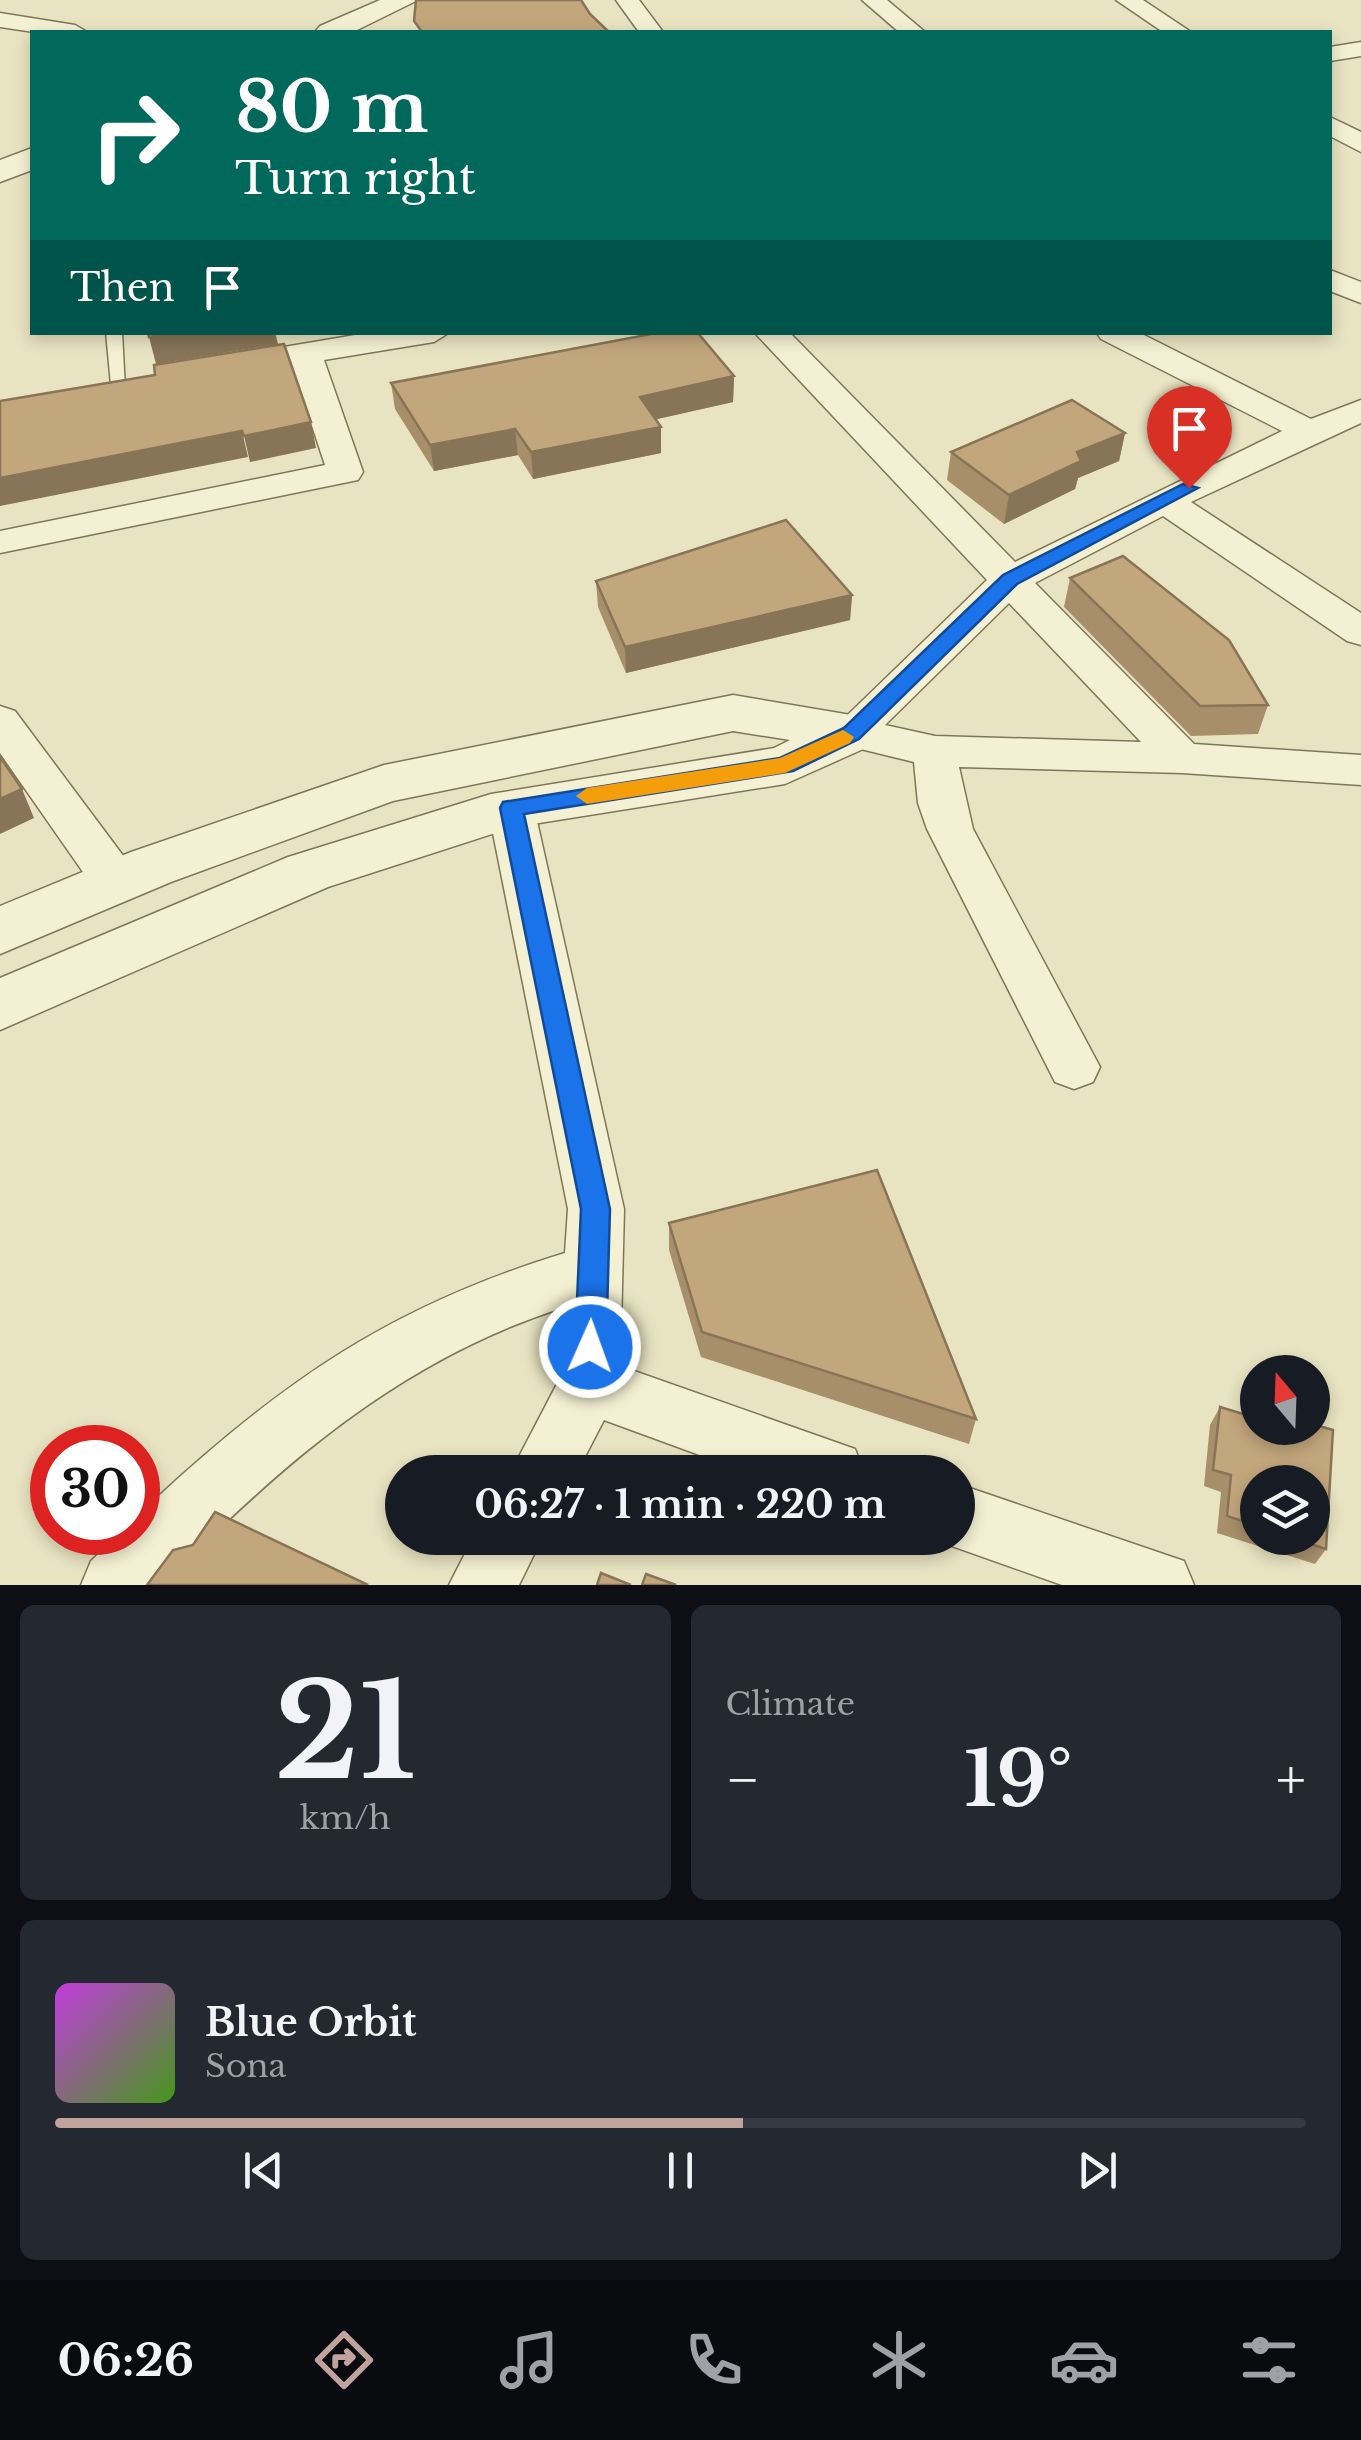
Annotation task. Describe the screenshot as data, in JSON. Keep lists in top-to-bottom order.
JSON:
{
  "north": "top",
  "page": {
    "turn": ["80 m", "Turn right"],
    "then": "Then",
    "limit": "30",
    "trip": "06:27 · 1 min · 220 m",
    "tile": [
      ["21", "km/h"],
      "Climate"
    ],
    "heat": ["−", "19°", "+"],
    "song": ["Blue Orbit", "Sona"],
    "tabs": "06:26"
  }
}
